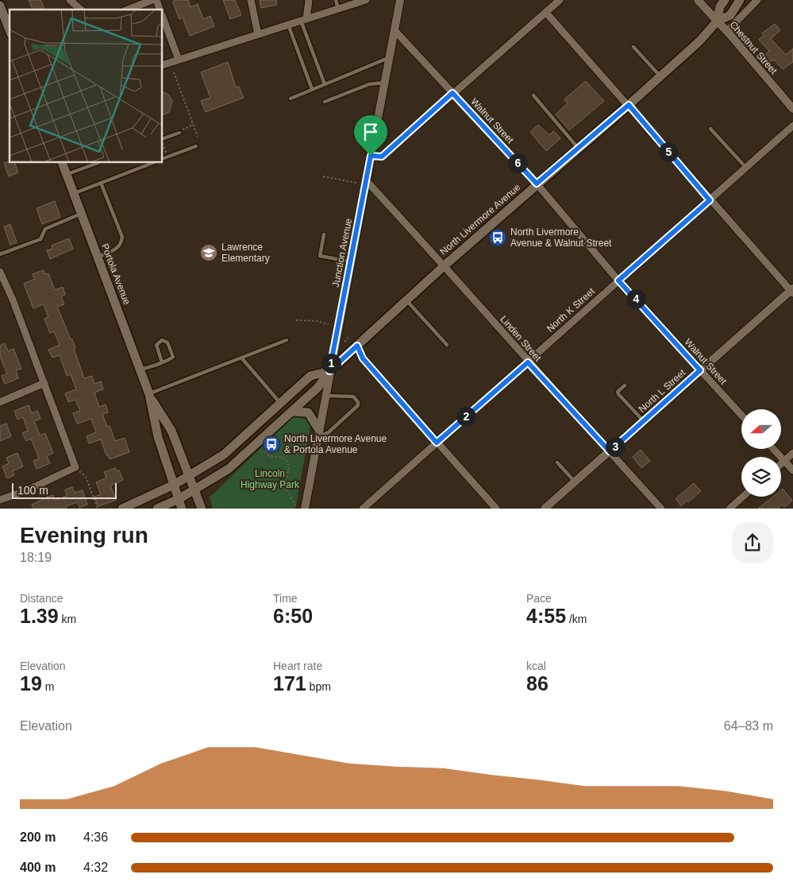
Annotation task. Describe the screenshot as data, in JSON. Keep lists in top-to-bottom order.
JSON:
{
  "streets": {
    "main road": ["North Livermore Avenue", "Portola Avenue"],
    "street": [
      "Chestnut Street",
      "Walnut Street",
      "Junction Avenue",
      "North K Street",
      "Linden Street",
      "North L Street"
    ]
  },
  "crossings": [
    ["Chestnut Street", "North Livermore Avenue"],
    ["Walnut Street", "North Livermore Avenue"],
    ["Walnut Street", "Junction Avenue"],
    ["Walnut Street", "North K Street"],
    ["Walnut Street", "North L Street"],
    ["North Livermore Avenue", "Junction Avenue"],
    ["North Livermore Avenue", "Portola Avenue"],
    ["North Livermore Avenue", "Linden Street"],
    ["Junction Avenue", "Linden Street"],
    ["North K Street", "Linden Street"],
    ["Linden Street", "North L Street"]
  ],
  "parks": ["Lincoln Highway Park"],
  "places": {
    "bus stop": ["North Livermore Avenue & Walnut Street", "North Livermore Avenue & Portola Avenue"],
    "school or university": ["Lawrence Elementary"]
  },
  "scale_bar": "100 m",
  "north": "left",
  "page": {
    "pins": [
      "5",
      "6",
      "4",
      "1",
      "2",
      "3"
    ],
    "scale": "100 m",
    "heading": ["Evening run", "18:19"],
    "stats": [
      ["Distance", "1.39 km"],
      ["Time", "6:50"],
      ["Pace", "4:55 /km"],
      ["Elevation", "19 m"],
      ["Heart rate", "171 bpm"],
      ["kcal", "86"]
    ],
    "chart": ["Elevation", "64–83 m"],
    "list": [
      {
        "name": "200 m",
        "note": "4:36"
      },
      {
        "name": "400 m",
        "note": "4:32"
      }
    ]
  }
}
